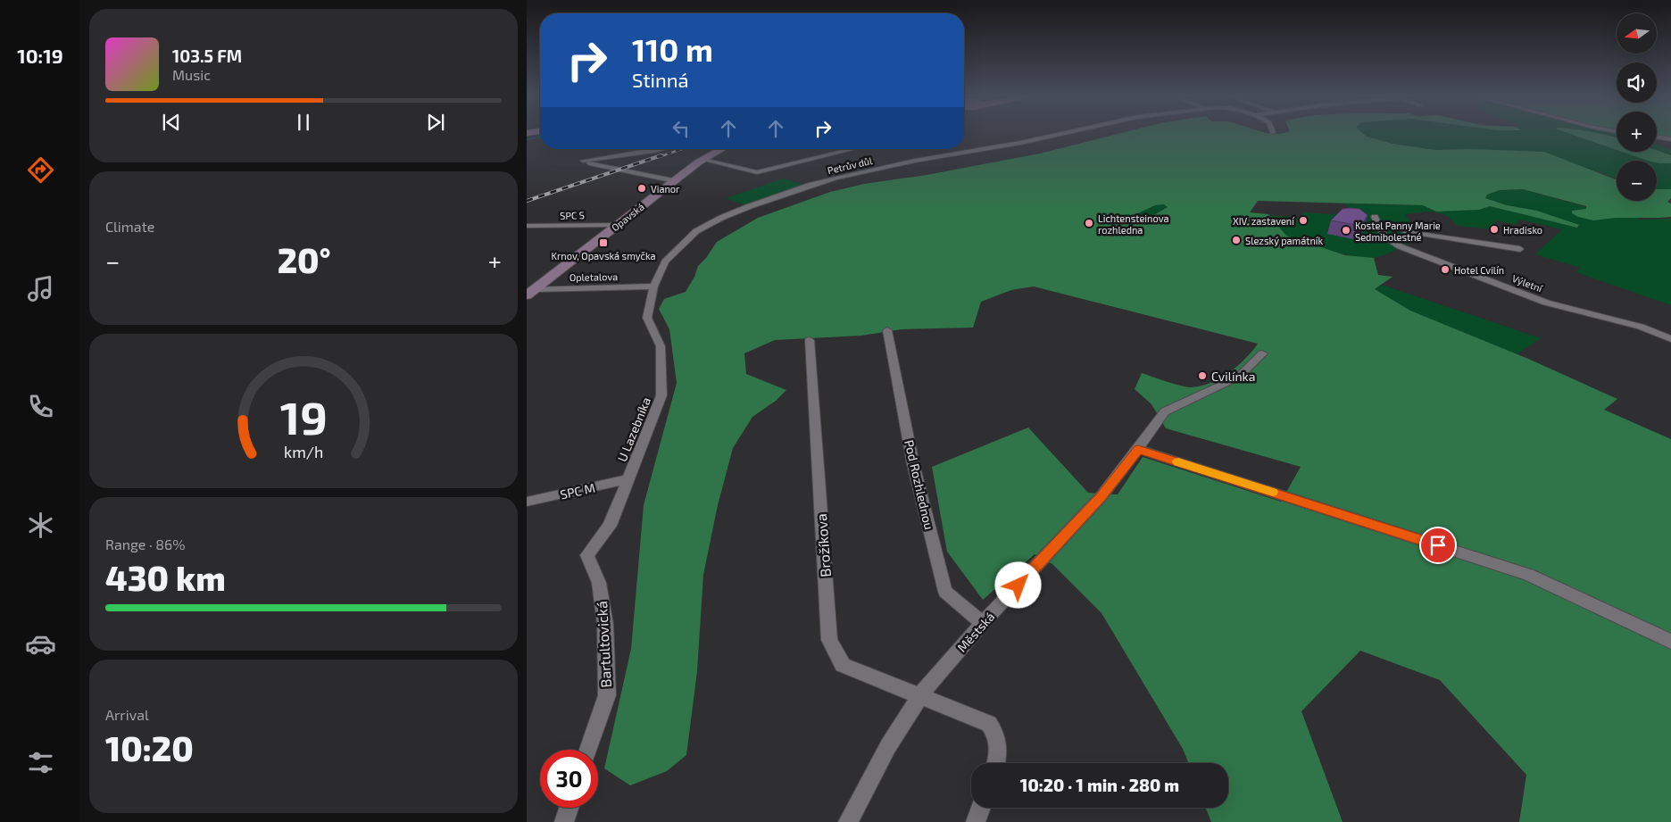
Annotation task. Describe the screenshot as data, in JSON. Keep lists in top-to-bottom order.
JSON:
{
  "streets": {
    "main road": ["Opavská"],
    "street": [
      "Petrův důl",
      "SPC S",
      "Opletalova",
      "Výletní",
      "U Lazebníka",
      "Pod Rozhlednou",
      "SPC M",
      "Brožíkova",
      "Městská",
      "Bartultovická"
    ]
  },
  "crossings": [
    ["Petrův důl", "U Lazebníka"],
    ["SPC S", "Opavská"],
    ["Opavská", "Opletalova"],
    ["Opletalova", "U Lazebníka"],
    ["U Lazebníka", "SPC M"],
    ["U Lazebníka", "Bartultovická"],
    ["Pod Rozhlednou", "Městská"],
    ["Brožíkova", "Městská"]
  ],
  "places": {
    "other": [
      "Vianor",
      "XIV. zastavení",
      "Lichtensteinova rozhledna",
      "Hradisko",
      "Kostel Panny Marie Sedmibolestné",
      "Slezský památník",
      "Hotel Cvilín",
      "Cvilínka"
    ],
    "transit": ["Krnov, Opavská smyčka"]
  },
  "north": "left",
  "page": {
    "tabs": "10:19",
    "map_buttons": ["+", "−"],
    "turn": ["110 m", "Stinná"],
    "song": ["103.5 FM", "Music"],
    "tile": [
      "Climate",
      ["Range · 86%", "430 km"],
      ["Arrival", "10:20"]
    ],
    "heat": ["−", "20°", "+"],
    "limit": "30",
    "trip": "10:20 · 1 min · 280 m",
    "gauge": ["19", "km/h"]
  }
}
